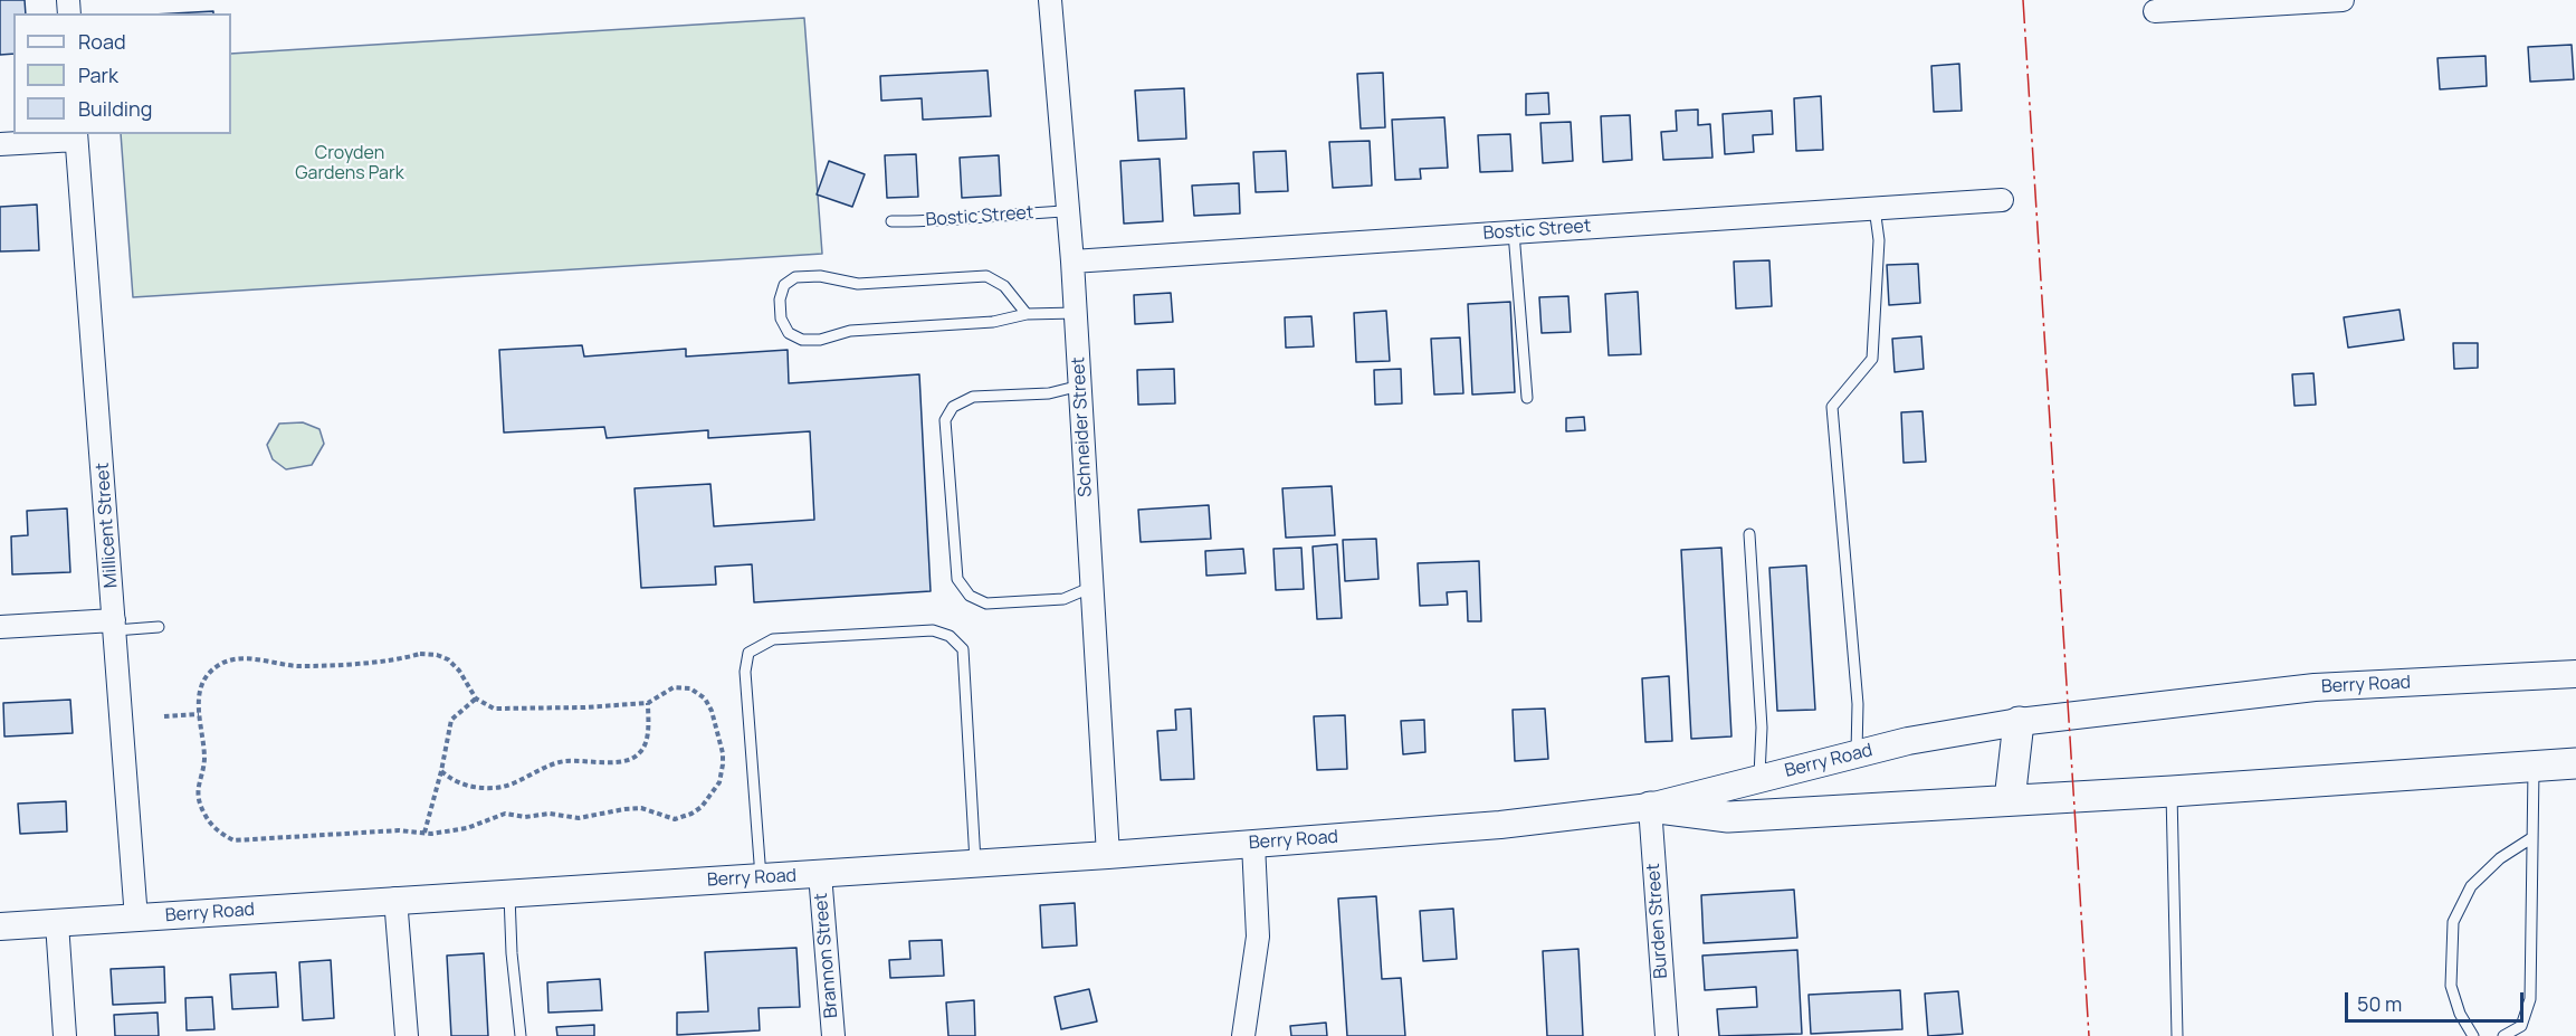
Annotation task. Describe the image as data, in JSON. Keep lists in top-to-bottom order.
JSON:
{
  "streets": {
    "street": [
      "Bostic Street",
      "Schneider Street",
      "Millicent Street",
      "Berry Road",
      "Burden Street",
      "Brannon Street"
    ]
  },
  "crossings": [
    ["Bostic Street", "Schneider Street"],
    ["Schneider Street", "Berry Road"],
    ["Millicent Street", "Berry Road"],
    ["Berry Road", "Burden Street"],
    ["Berry Road", "Brannon Street"]
  ],
  "parks": ["Croyden Gardens Park"],
  "legend": ["Road", "Park", "Building"],
  "scale_bar": "50 m"
}
